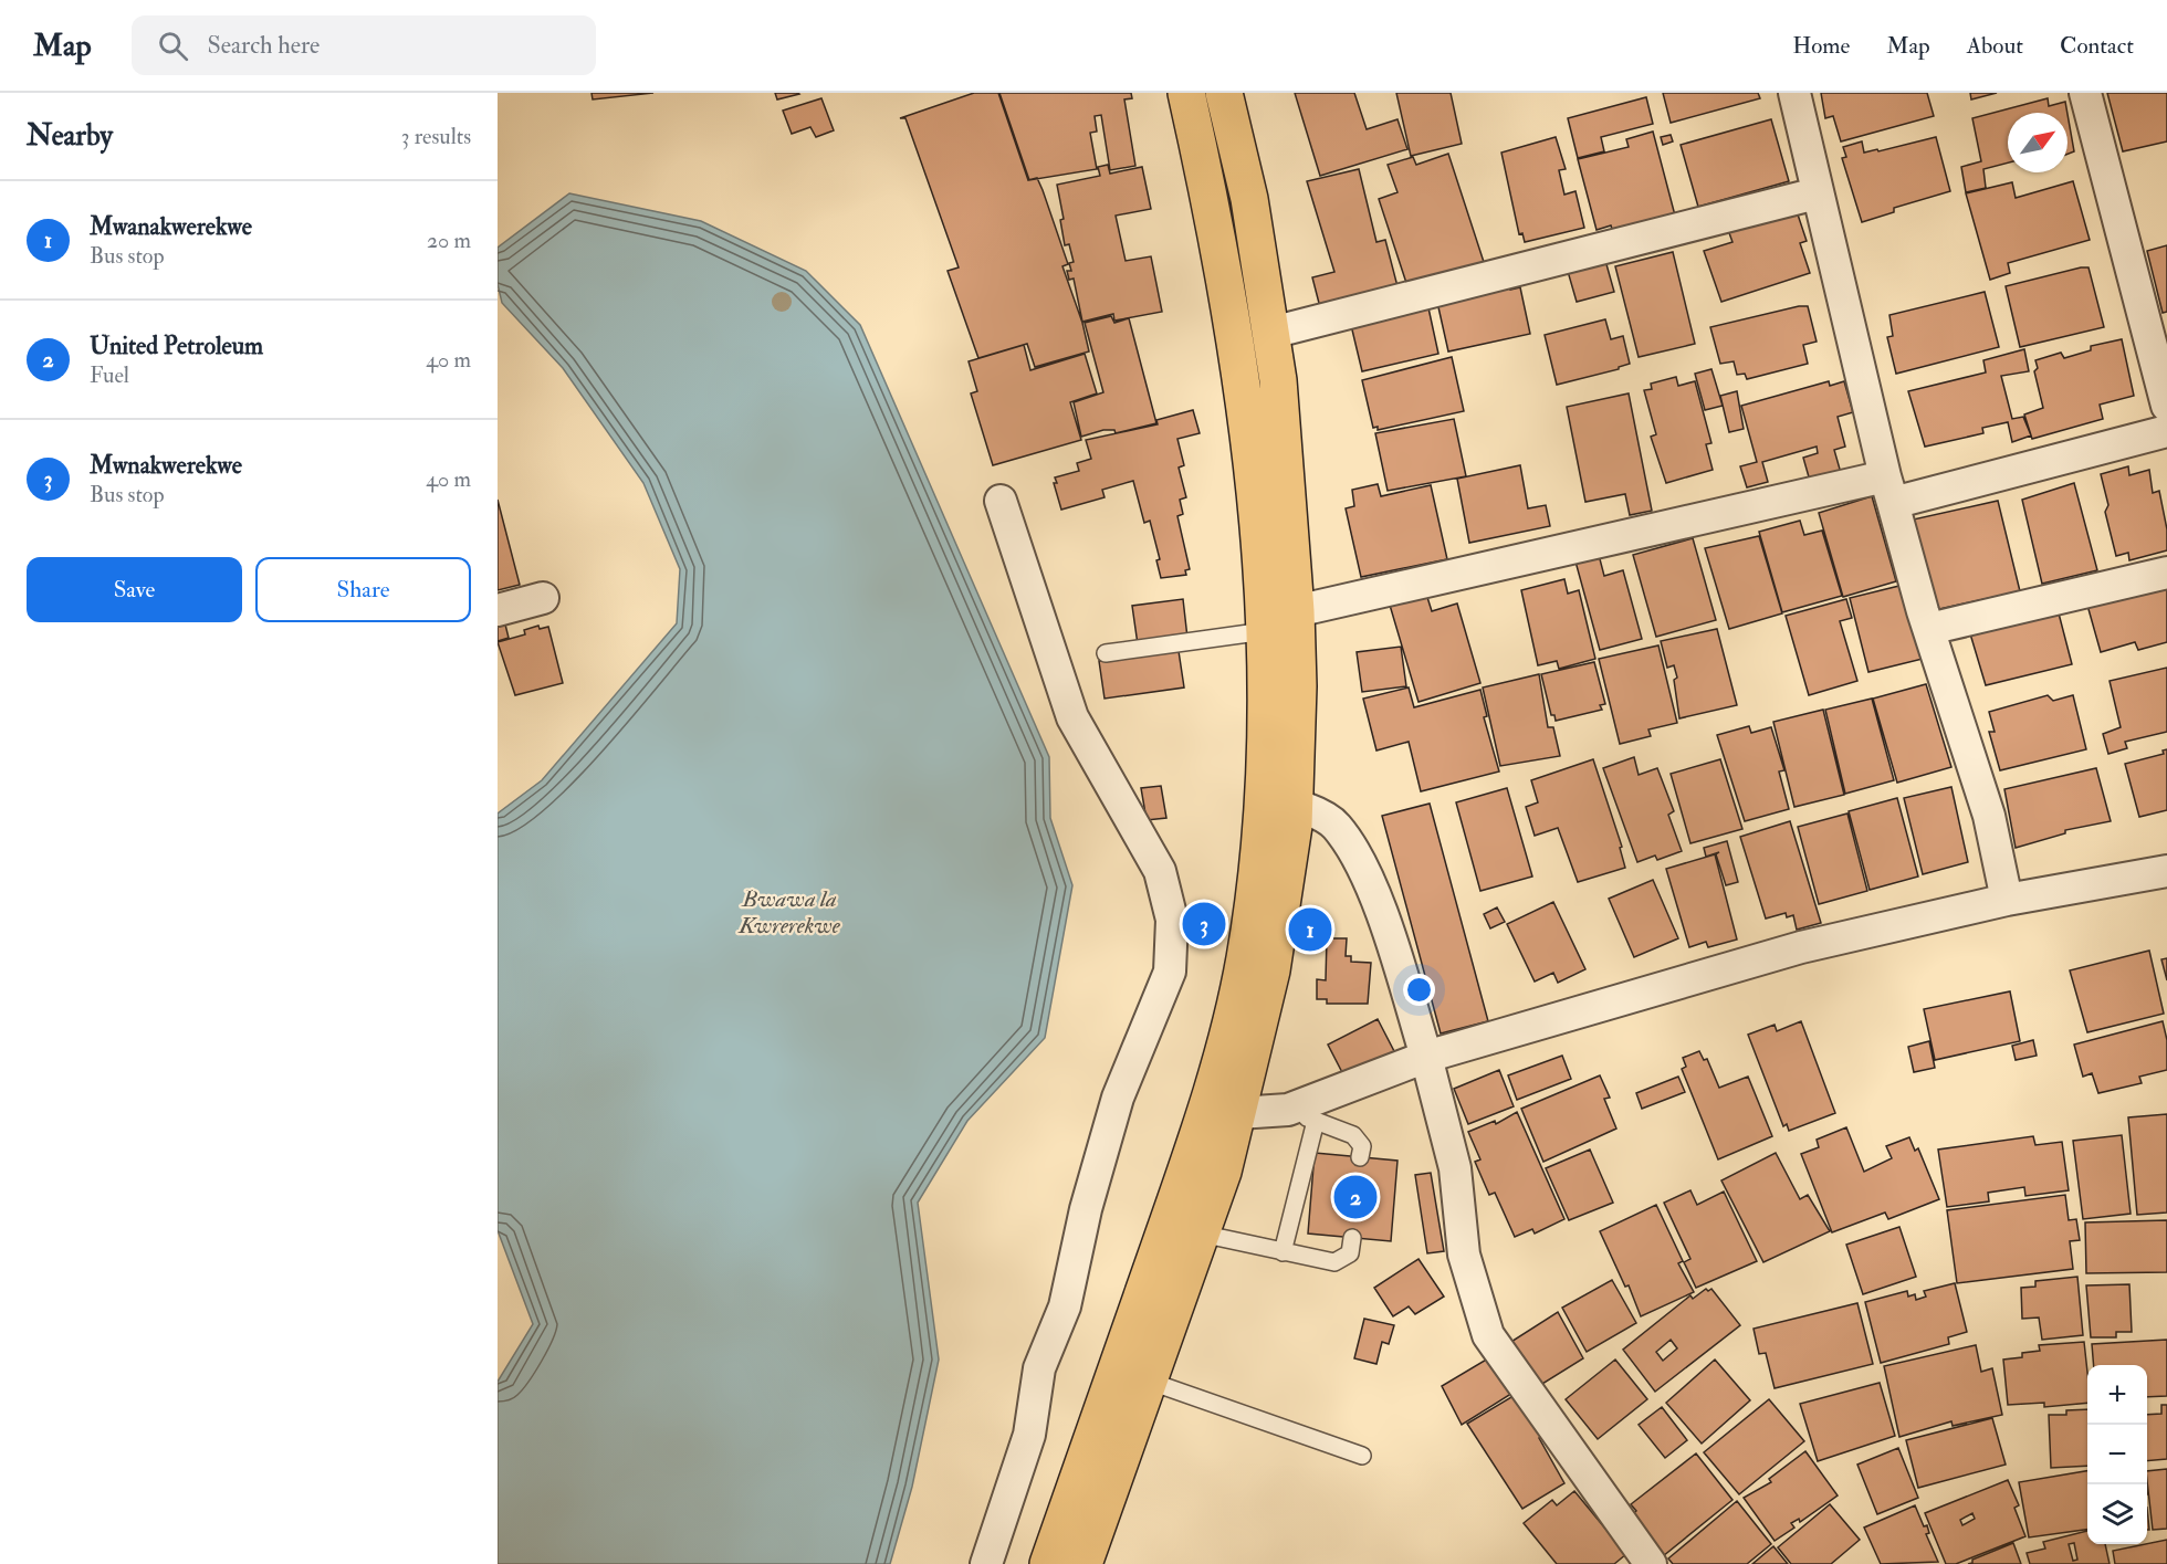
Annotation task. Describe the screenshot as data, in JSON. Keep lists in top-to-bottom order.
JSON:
{
  "water": ["Bwawa la Kwrerekwe"],
  "north": "top right",
  "page": {
    "header": "Map",
    "search": "Search here",
    "nav": [
      "Home",
      "Map",
      "About",
      "Contact"
    ],
    "heading": ["Nearby", "3 results"],
    "list": [
      {
        "mark": "1",
        "name": "Mwanakwerekwe",
        "note": "Bus stop",
        "value": "20 m"
      },
      {
        "mark": "2",
        "name": "United Petroleum",
        "note": "Fuel",
        "value": "40 m"
      },
      {
        "mark": "3",
        "name": "Mwnakwerekwe",
        "note": "Bus stop",
        "value": "40 m"
      }
    ],
    "buttons": ["Save", "Share"],
    "pins": ["3", "1", "2"],
    "map_buttons": ["+", "−"]
  }
}
